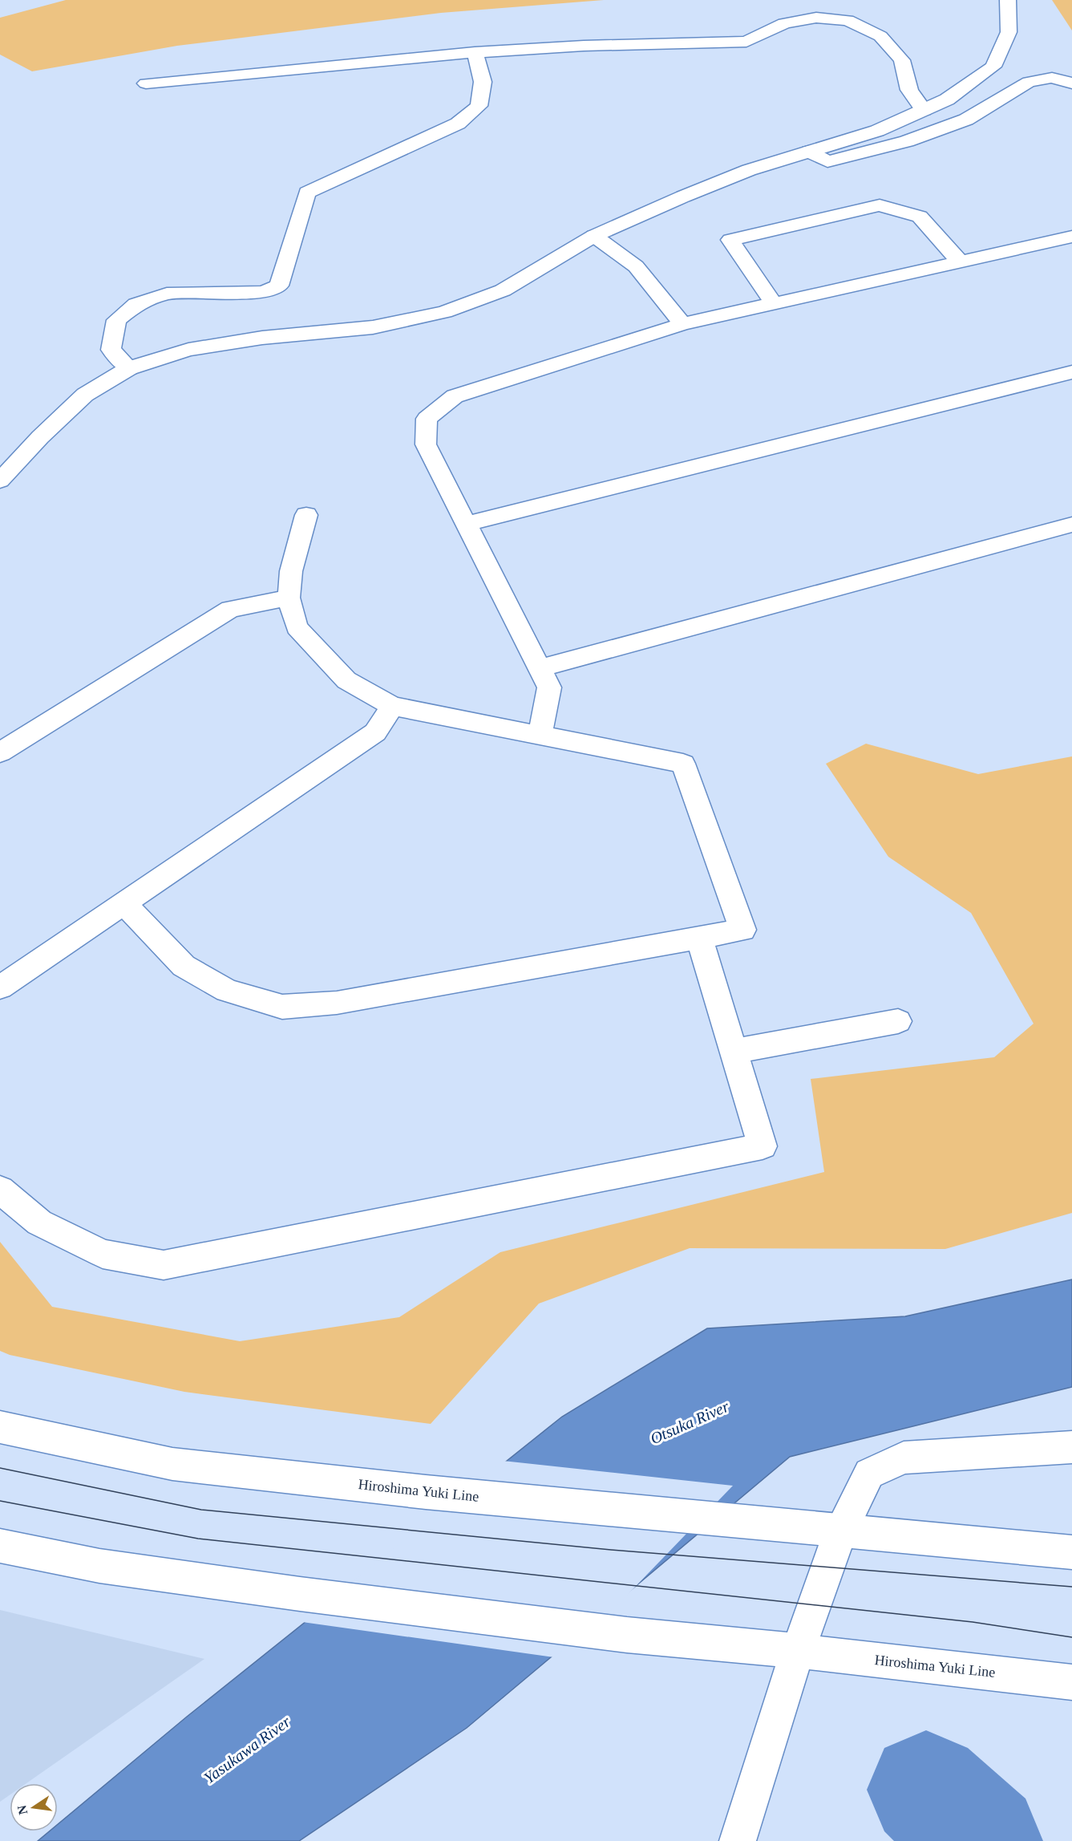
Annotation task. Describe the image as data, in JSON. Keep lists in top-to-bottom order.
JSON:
{
  "streets": {
    "street": ["Hiroshima Yuki Line"]
  },
  "water": ["Otsuka River", "Yasukawa River"],
  "north": "left"
}
